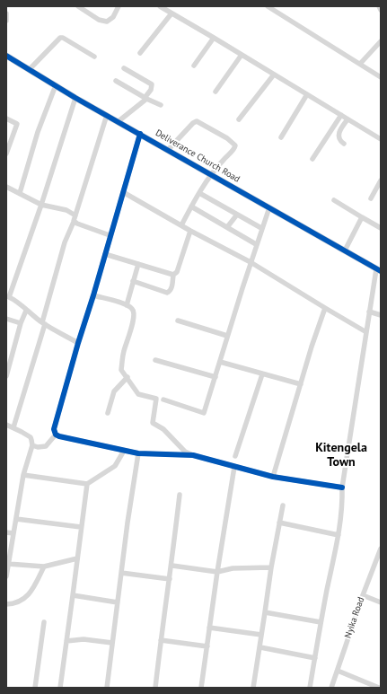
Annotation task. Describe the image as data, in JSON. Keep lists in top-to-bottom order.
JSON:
{
  "streets": {
    "street": ["Deliverance Church Road", "Nyika Road"]
  },
  "districts": ["Kitengela Town"]
}
